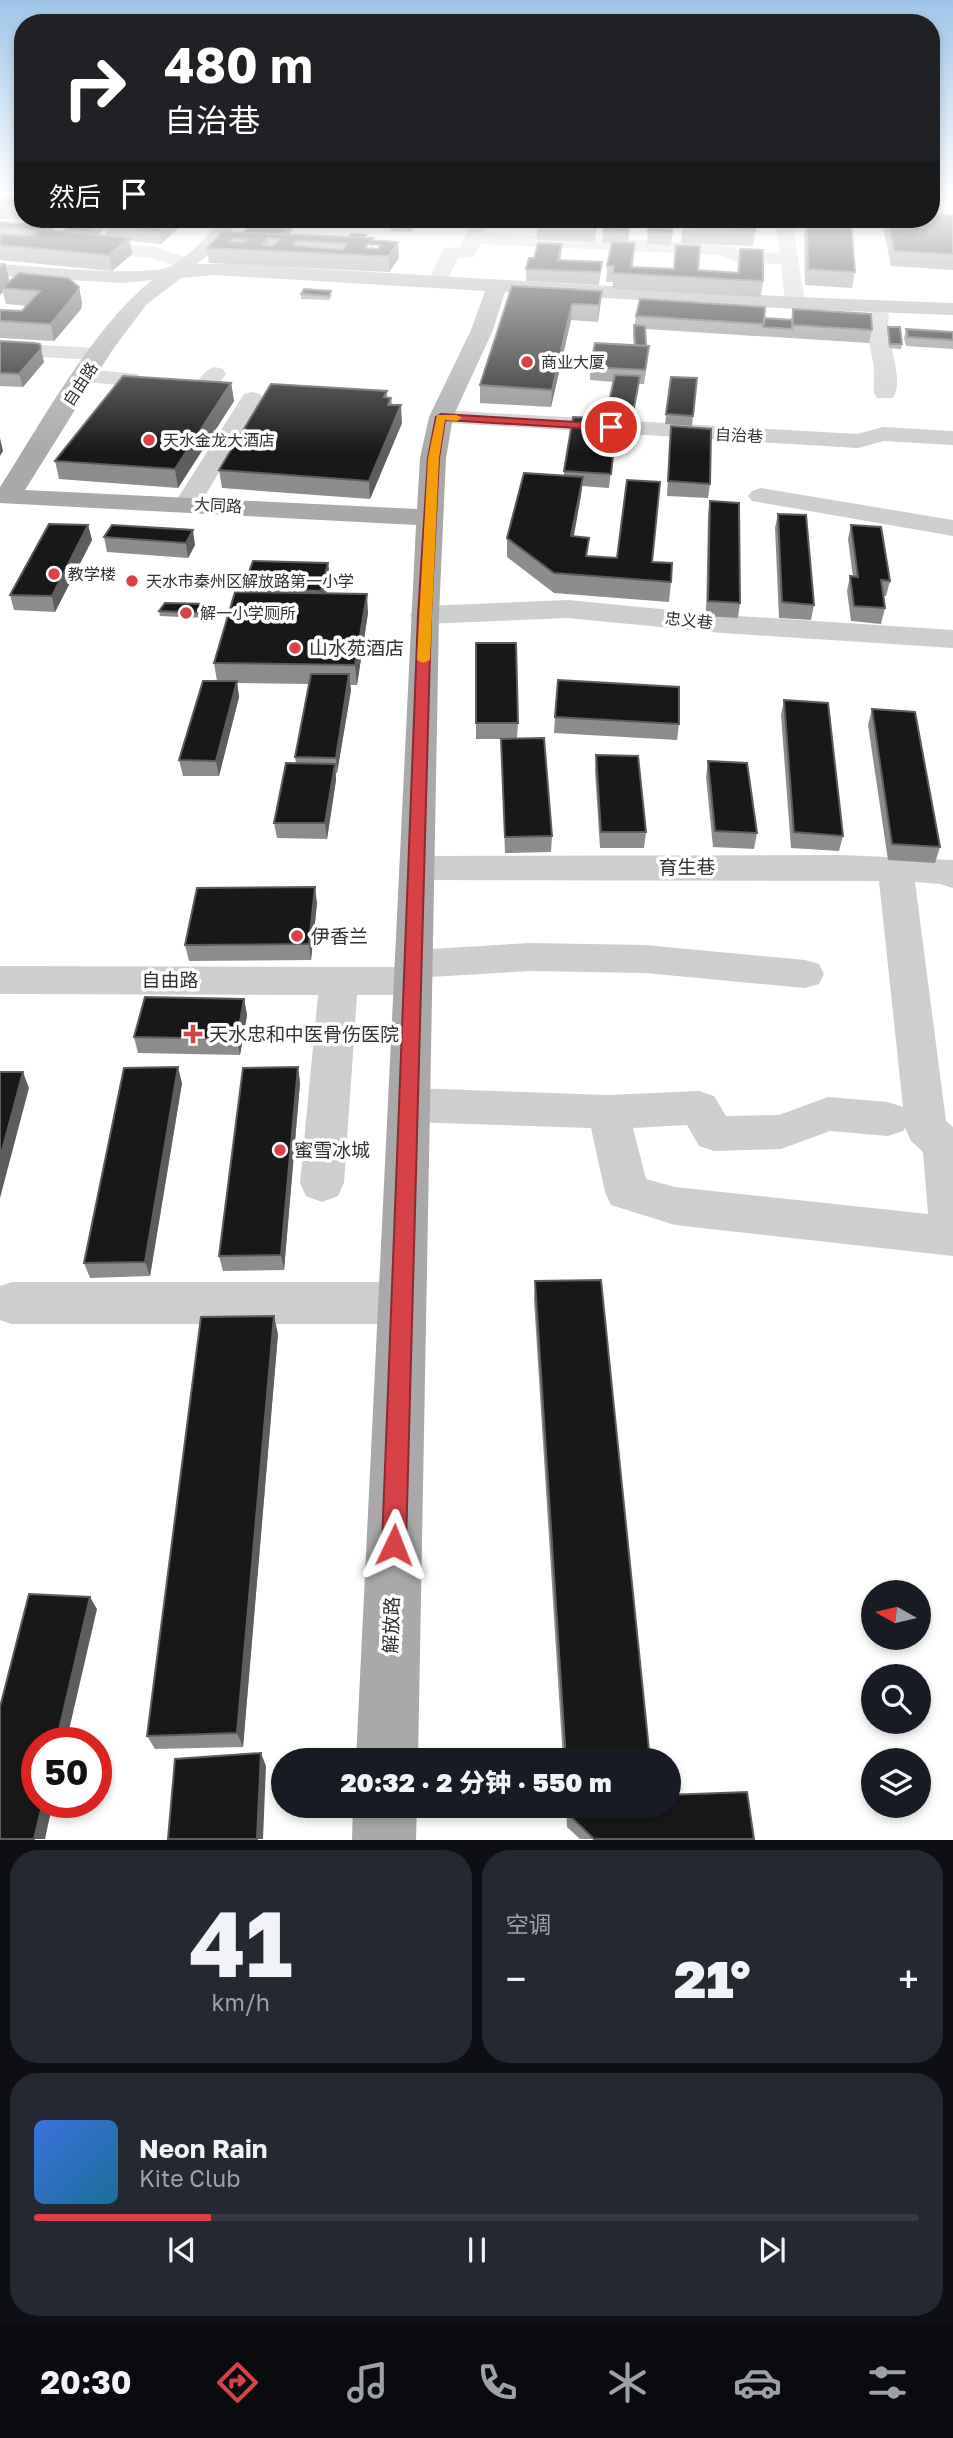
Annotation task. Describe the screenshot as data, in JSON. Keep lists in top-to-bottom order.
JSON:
{
  "streets": {
    "main road": ["自由路", "大同路", "解放路"],
    "street": ["自治巷", "忠义巷", "育生巷"]
  },
  "crossings": [
    ["自由路", "大同路"],
    ["自由路", "解放路"],
    ["自治巷", "解放路"],
    ["大同路", "解放路"],
    ["忠义巷", "解放路"],
    ["育生巷", "解放路"]
  ],
  "places": {
    "other": [
      "商业大厦",
      "天水金龙大酒店",
      "教学楼",
      "天水市秦州区解放路第一小学",
      "解一小学厕所",
      "山水苑酒店",
      "伊香兰",
      "蜜雪冰城"
    ],
    "health": ["天水忠和中医骨伤医院"]
  },
  "north": "left",
  "page": {
    "turn": ["480 m", "自治巷"],
    "then": "然后",
    "limit": "50",
    "trip": "20:32 · 2 分钟 · 550 m",
    "tile": [
      ["41", "km/h"],
      "空调"
    ],
    "heat": ["−", "21°", "+"],
    "song": ["Neon Rain", "Kite Club"],
    "tabs": "20:30"
  }
}
